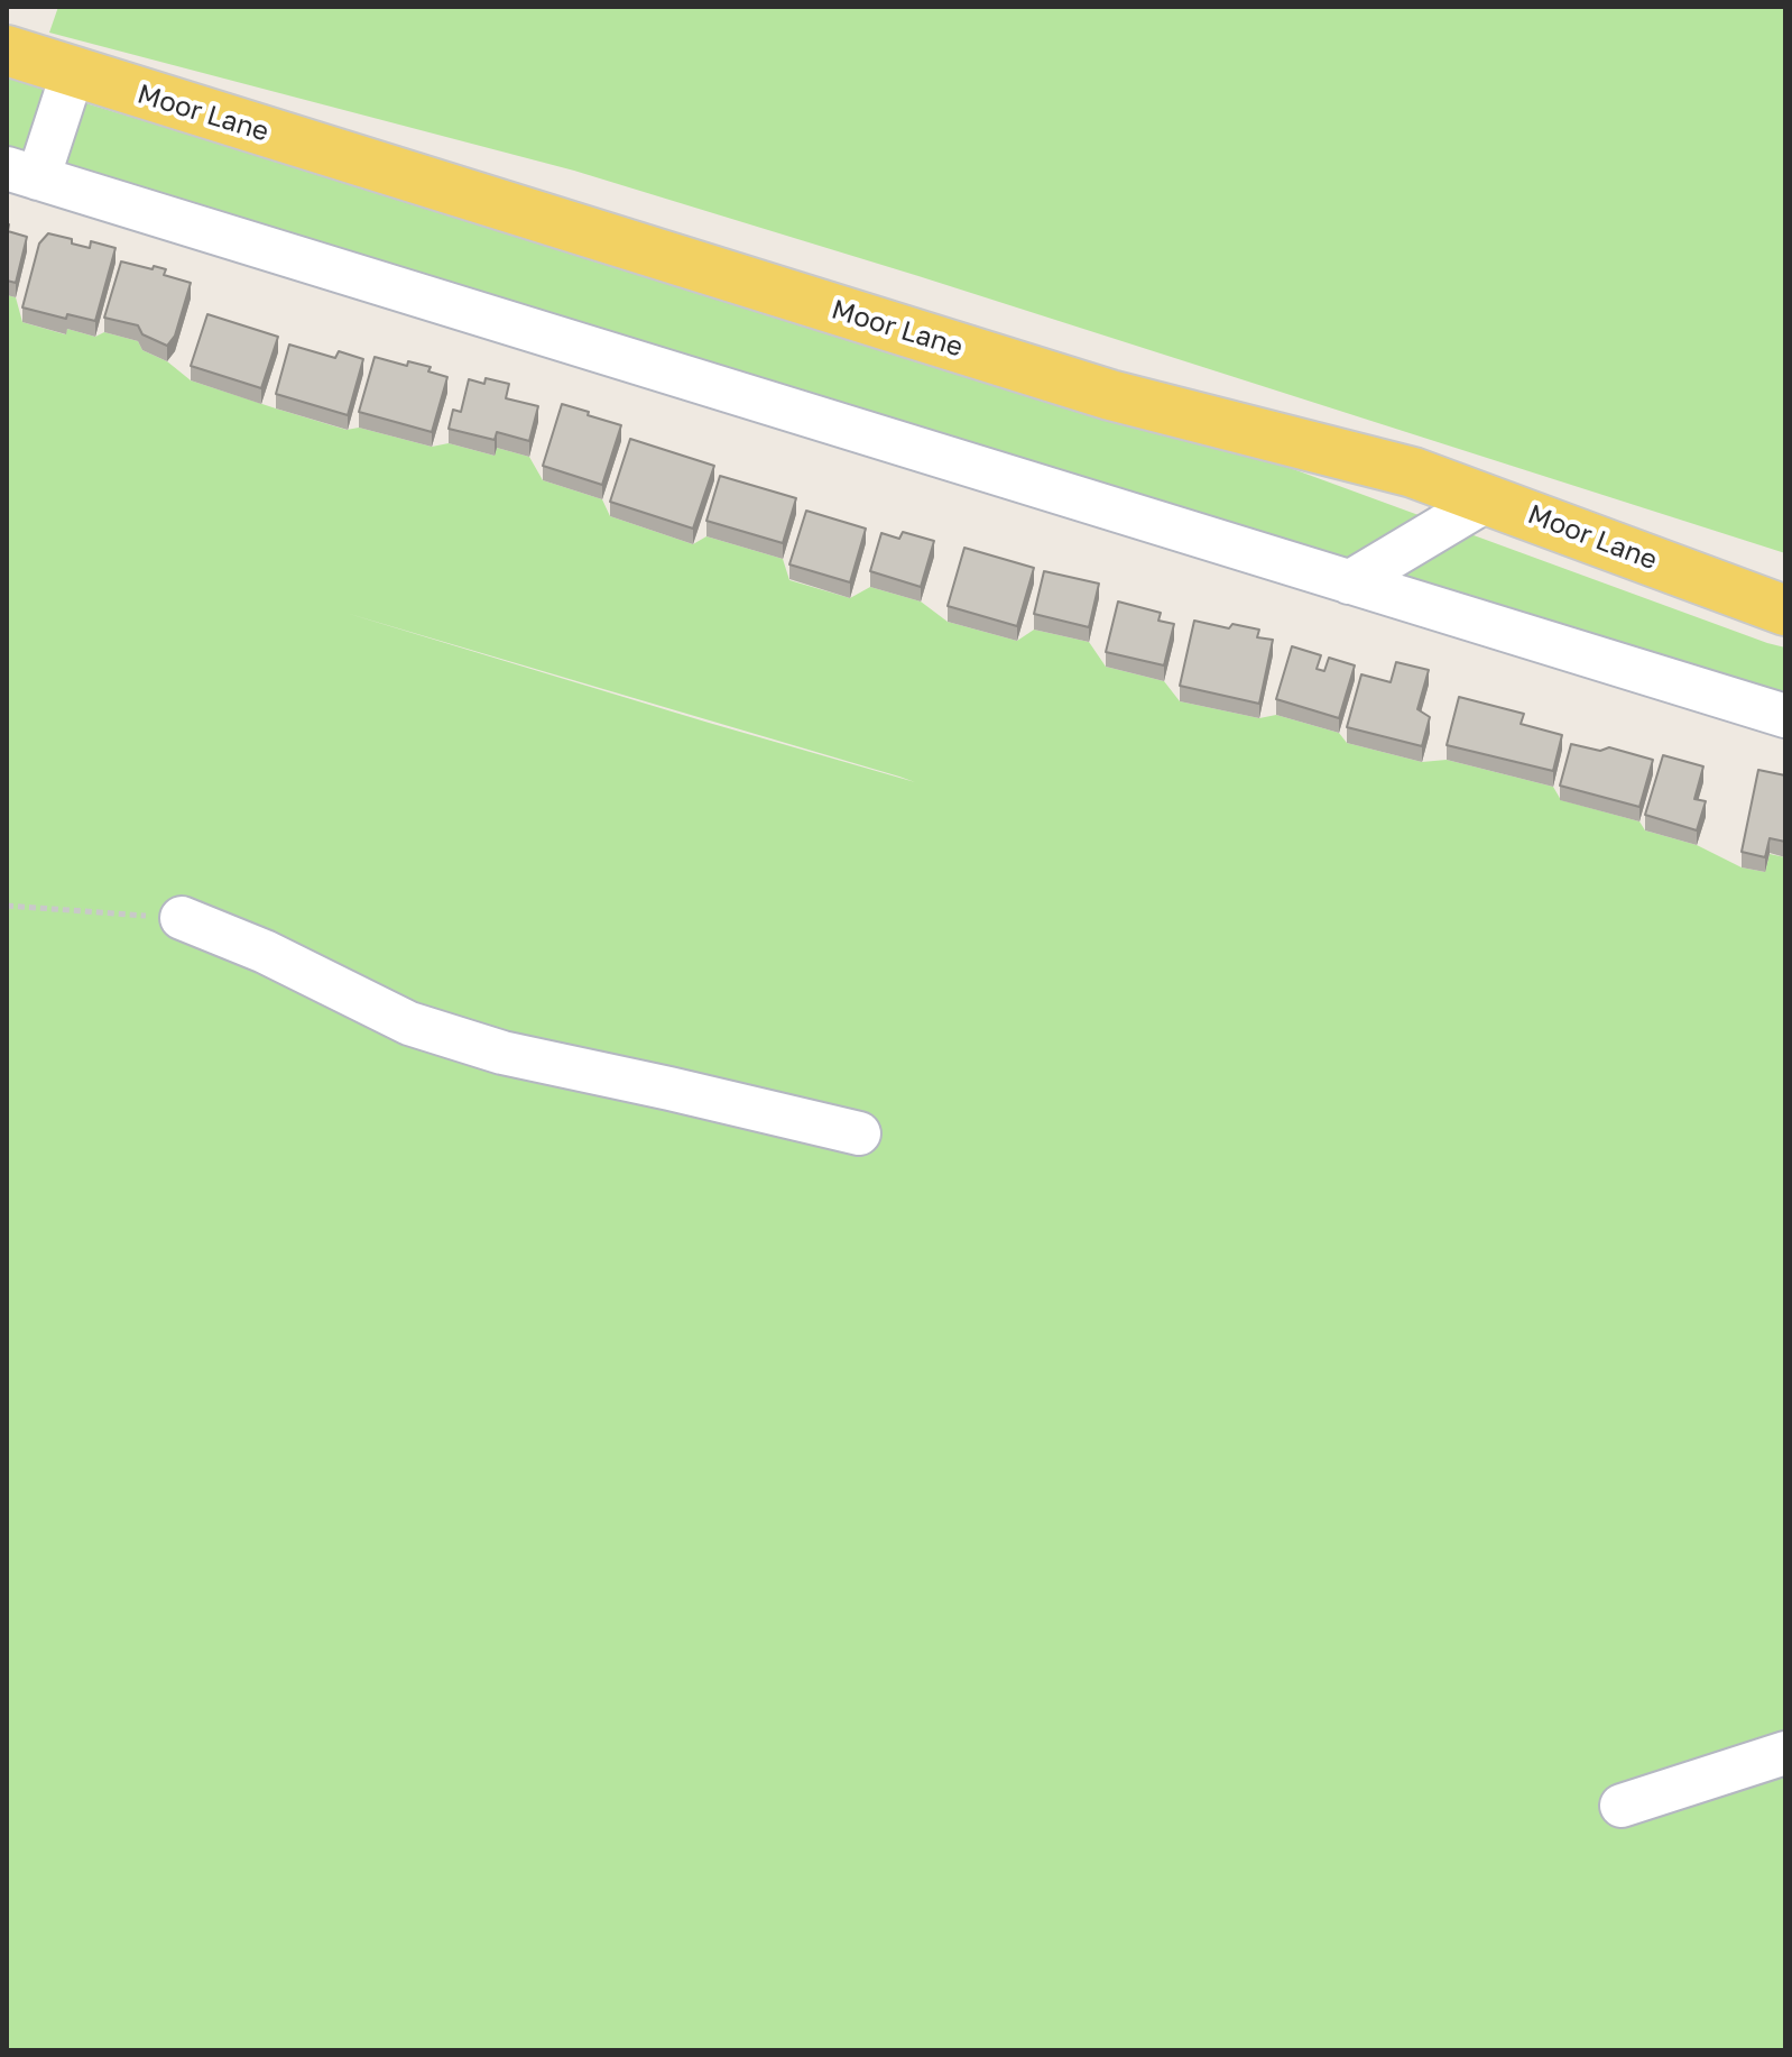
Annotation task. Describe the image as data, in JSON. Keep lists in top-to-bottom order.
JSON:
{
  "streets": {
    "main road": ["Moor Lane"]
  }
}
